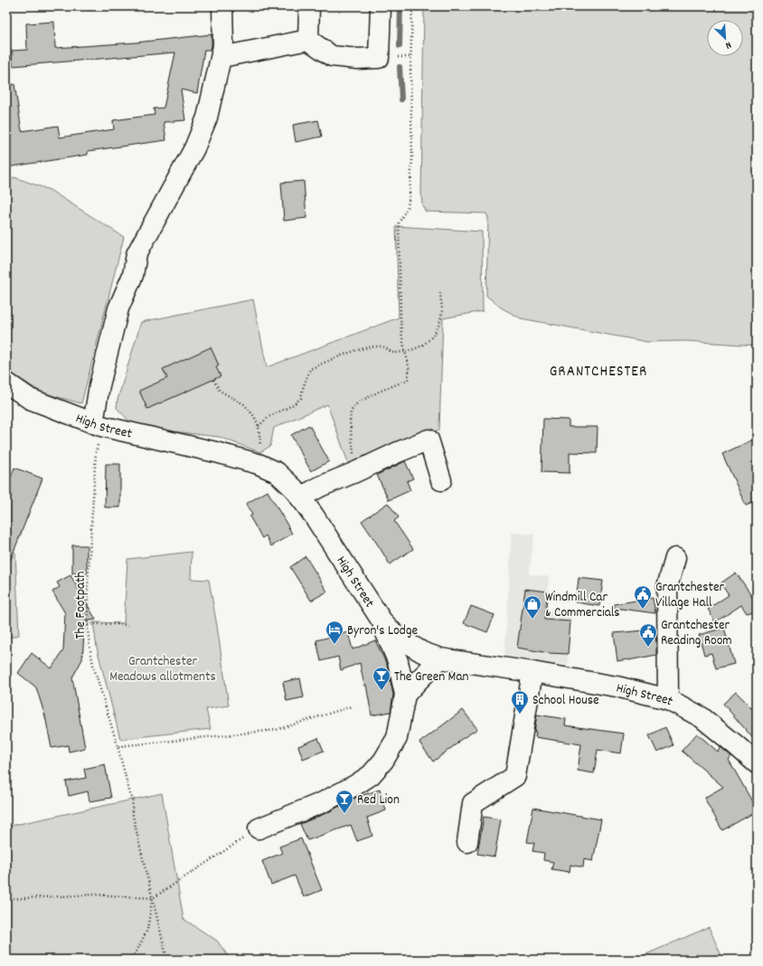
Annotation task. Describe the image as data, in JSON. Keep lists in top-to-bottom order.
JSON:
{
  "streets": {
    "street": ["High Street"],
    "path": ["The Footpath"]
  },
  "crossings": [
    ["High Street", "The Footpath"]
  ],
  "districts": ["GRANTCHESTER"],
  "parks": ["Grantchester Meadows allotments"],
  "places": {
    "public building": ["Grantchester Village Hall", "Grantchester Reading Room"],
    "shop": ["Windmill Car & Commercials"],
    "hotel": ["Byron's Lodge"],
    "bar": ["The Green Man", "Red Lion"],
    "building": ["School House"]
  },
  "north": "bottom right"
}
